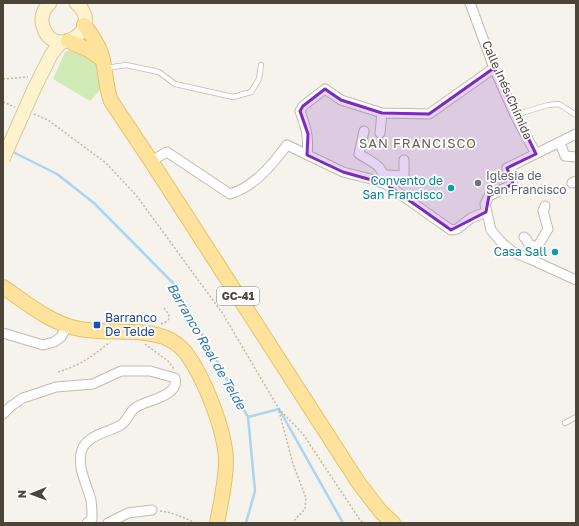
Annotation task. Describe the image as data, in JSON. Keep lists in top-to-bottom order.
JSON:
{
  "streets": {
    "main road": ["GC-41"],
    "street": ["Calle Inés Chimida"]
  },
  "districts": ["SAN FRANCISCO"],
  "water": ["Barranco Real de Telde"],
  "places": {
    "other": ["Iglesia de San Francisco", "Convento de San Francisco", "Casa Sall"],
    "transit": ["Barranco De Telde"]
  },
  "north": "left"
}
